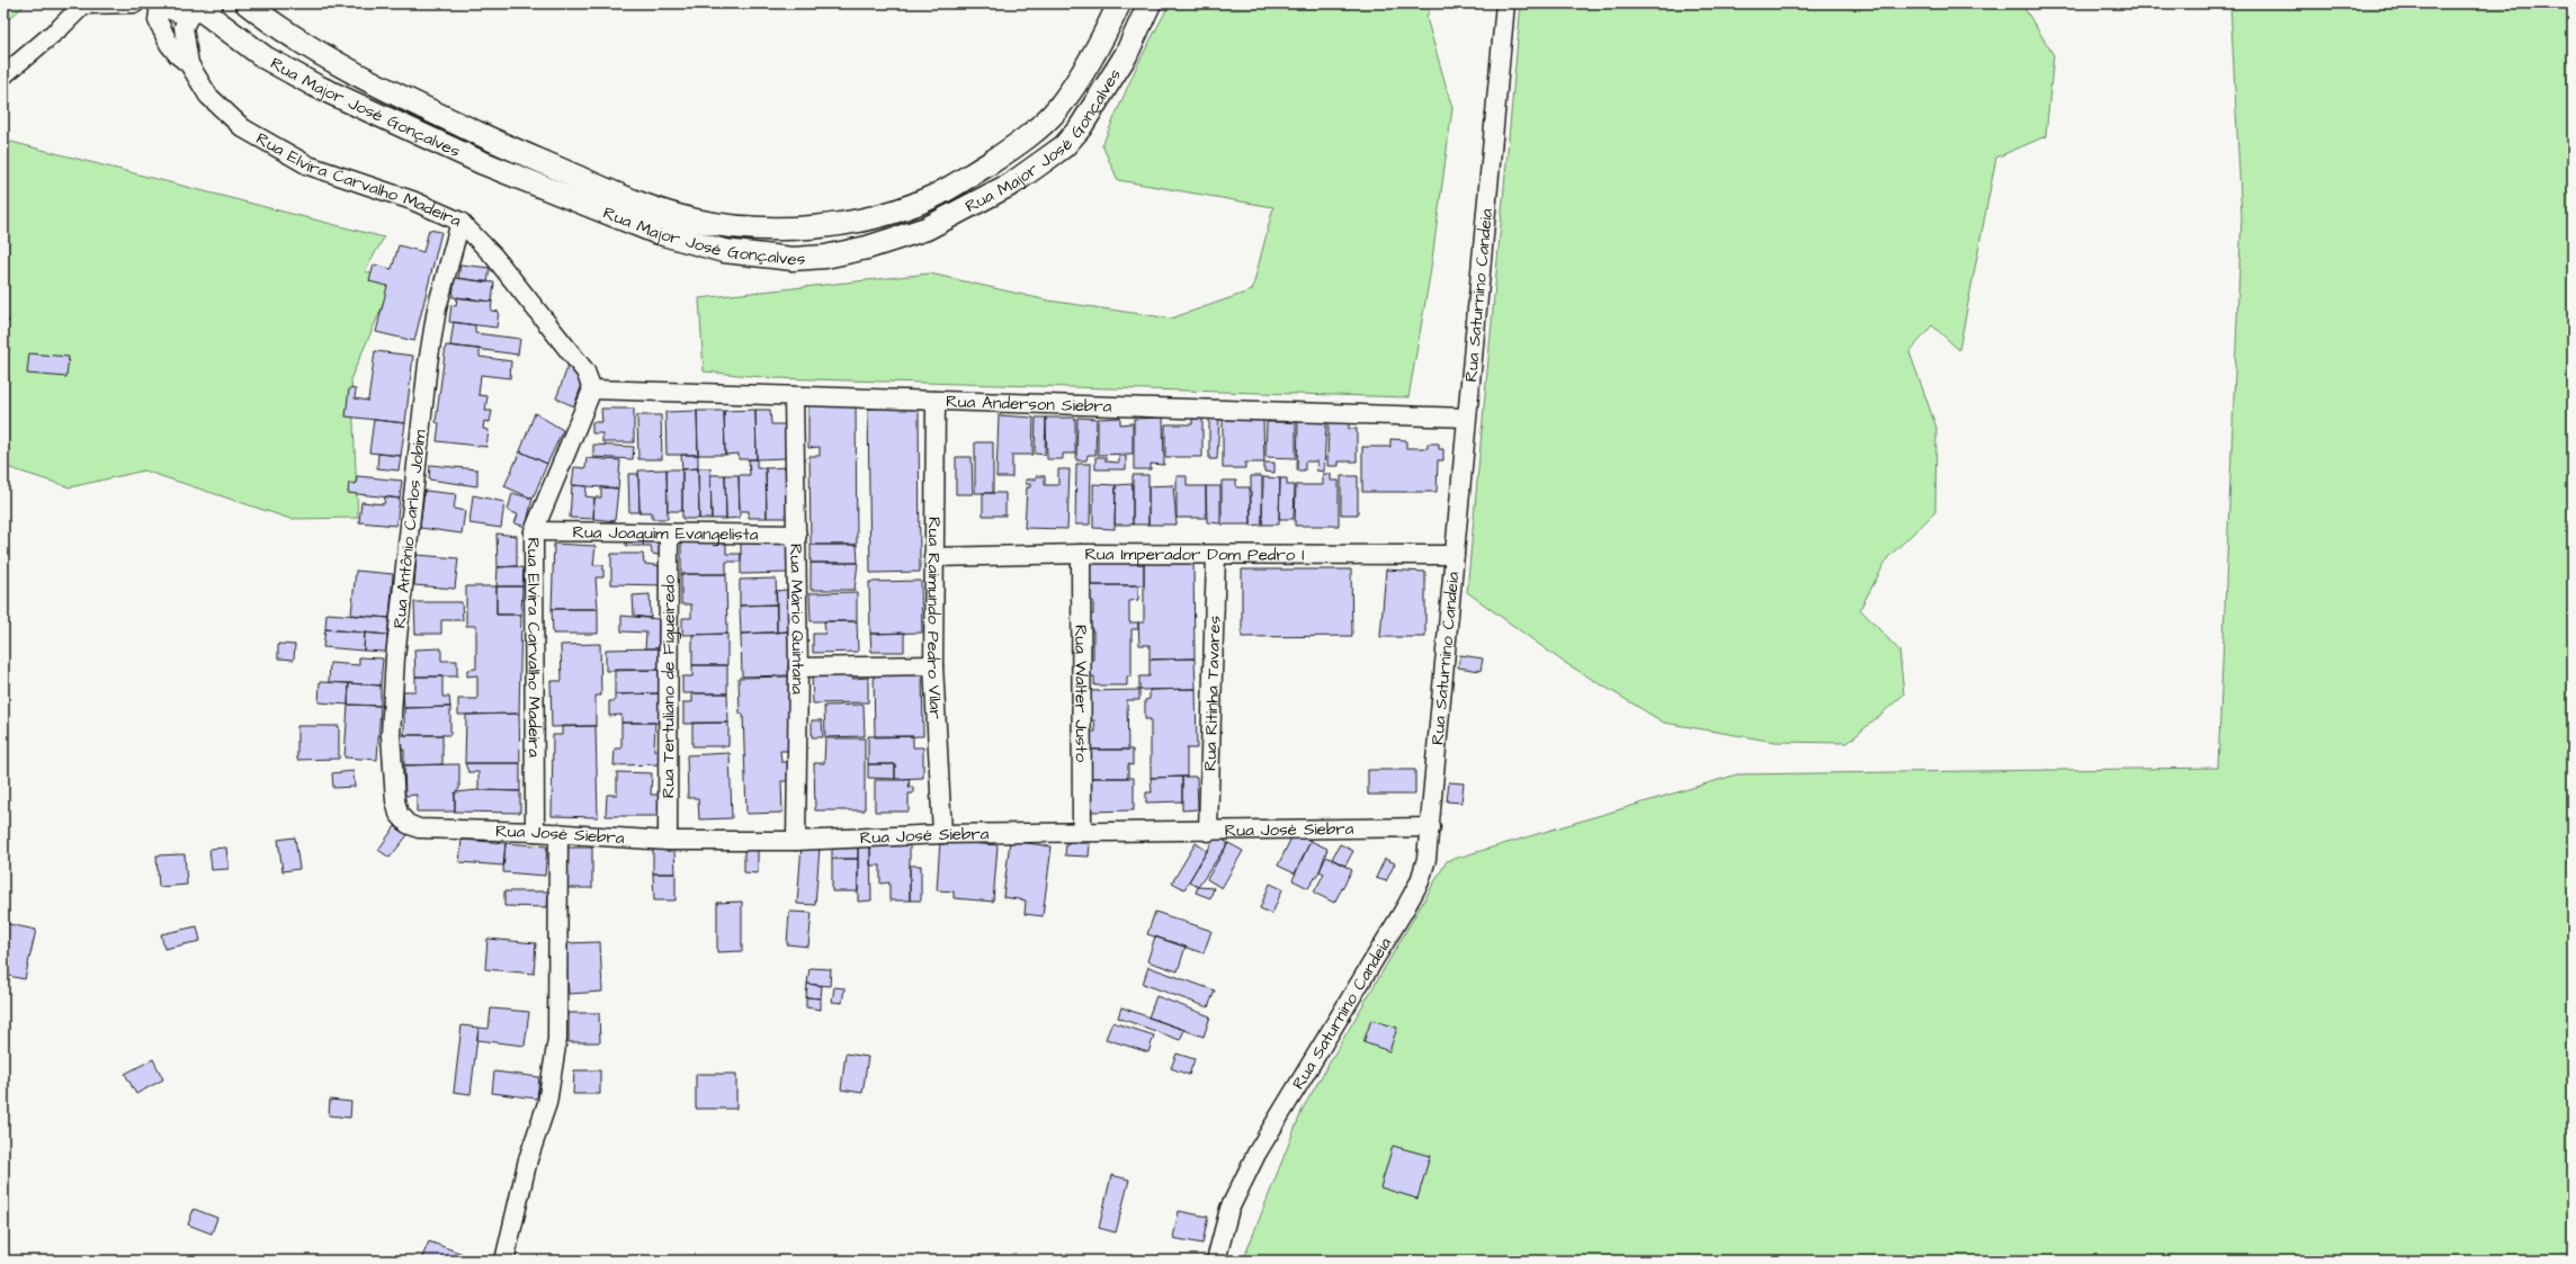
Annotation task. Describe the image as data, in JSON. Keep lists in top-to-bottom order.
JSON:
{
  "streets": {
    "street": [
      "Rua Major José Gonçalves",
      "Rua Elvira Carvalho Madeira",
      "Rua Saturnino Candeia",
      "Rua Anderson Siebra",
      "Rua Antônio Carlos Jobim",
      "Rua Joaquim Evangelista",
      "Rua Imperador Dom Pedro I",
      "Rua Raimundo Pedro Vilar",
      "Rua Mário Quintana",
      "Rua Tertuliano de Figueiredo",
      "Rua Walter Justo",
      "Rua Ritinha Tavares",
      "Rua José Siebra"
    ]
  },
  "crossings": [
    ["Rua Major José Gonçalves", "Rua Elvira Carvalho Madeira"],
    ["Rua Elvira Carvalho Madeira", "Rua Anderson Siebra"],
    ["Rua Elvira Carvalho Madeira", "Rua Antônio Carlos Jobim"],
    ["Rua Elvira Carvalho Madeira", "Rua Joaquim Evangelista"],
    ["Rua Elvira Carvalho Madeira", "Rua José Siebra"],
    ["Rua Saturnino Candeia", "Rua Anderson Siebra"],
    ["Rua Saturnino Candeia", "Rua Imperador Dom Pedro I"],
    ["Rua Saturnino Candeia", "Rua José Siebra"],
    ["Rua Anderson Siebra", "Rua Raimundo Pedro Vilar"],
    ["Rua Anderson Siebra", "Rua Mário Quintana"],
    ["Rua Antônio Carlos Jobim", "Rua José Siebra"],
    ["Rua Joaquim Evangelista", "Rua Mário Quintana"],
    ["Rua Joaquim Evangelista", "Rua Tertuliano de Figueiredo"],
    ["Rua Imperador Dom Pedro I", "Rua Raimundo Pedro Vilar"],
    ["Rua Imperador Dom Pedro I", "Rua Walter Justo"],
    ["Rua Imperador Dom Pedro I", "Rua Ritinha Tavares"],
    ["Rua Raimundo Pedro Vilar", "Rua José Siebra"],
    ["Rua Mário Quintana", "Rua José Siebra"],
    ["Rua Tertuliano de Figueiredo", "Rua José Siebra"],
    ["Rua Walter Justo", "Rua José Siebra"],
    ["Rua Ritinha Tavares", "Rua José Siebra"]
  ]
}
